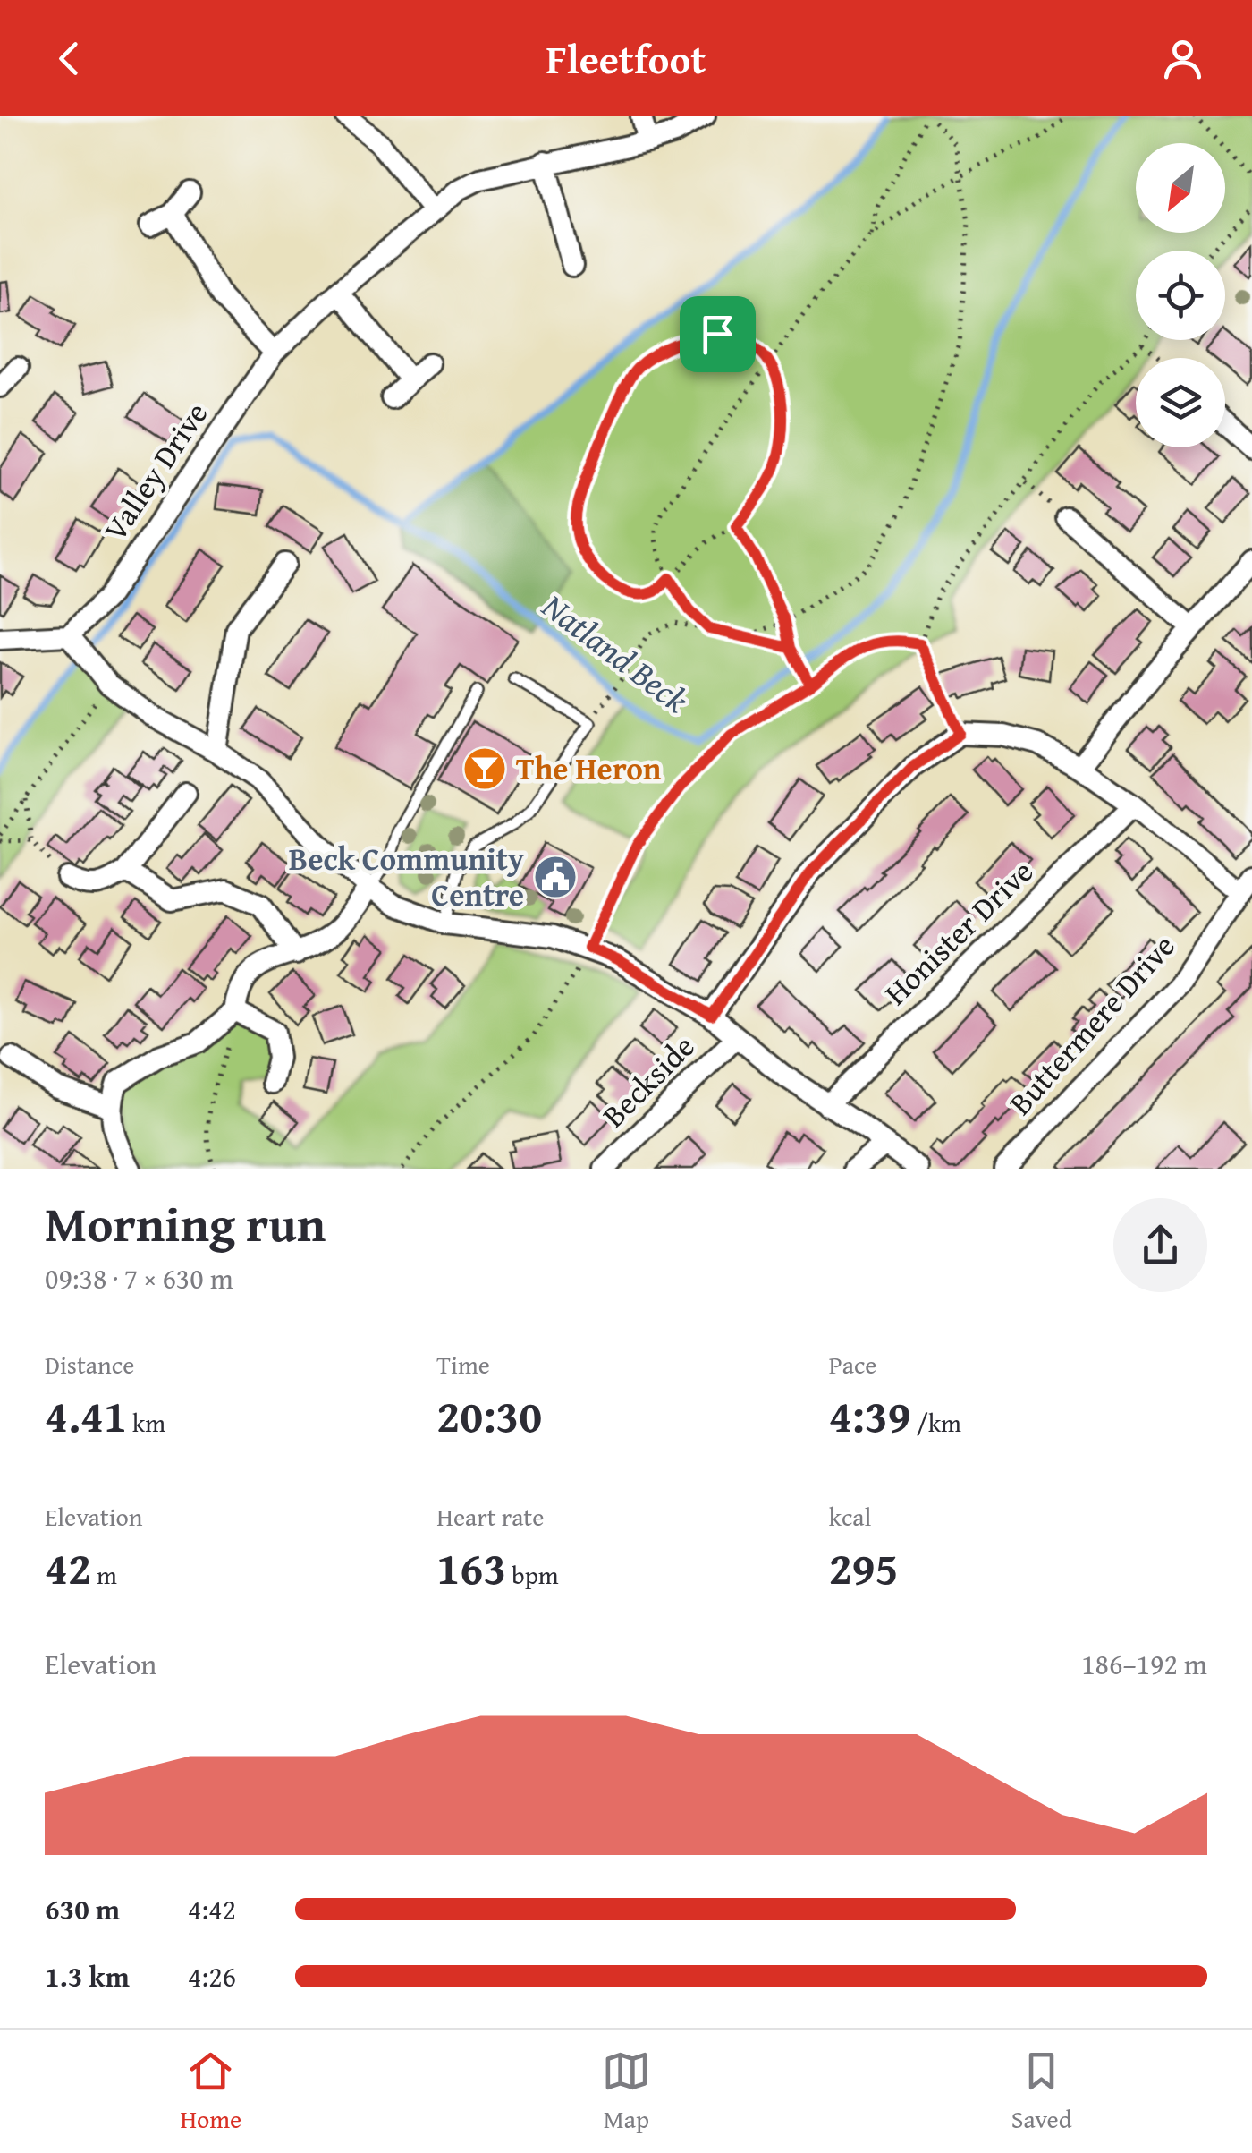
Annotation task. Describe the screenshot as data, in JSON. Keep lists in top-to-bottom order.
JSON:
{
  "streets": {
    "street": [
      "Valley Drive",
      "Honister Drive",
      "Buttermere Drive",
      "Beckside"
    ]
  },
  "water": ["Natland Beck"],
  "places": {
    "bar": ["The Heron"],
    "public building": ["Beck Community Centre"]
  },
  "north": "bottom left",
  "page": {
    "header": "Fleetfoot",
    "heading": ["Morning run", "09:38 · 7 × 630 m"],
    "stats": [
      ["Distance", "4.41 km"],
      ["Time", "20:30"],
      ["Pace", "4:39 /km"],
      ["Elevation", "42 m"],
      ["Heart rate", "163 bpm"],
      ["kcal", "295"]
    ],
    "chart": ["Elevation", "186–192 m"],
    "list": [
      {
        "name": "630 m",
        "note": "4:42"
      },
      {
        "name": "1.3 km",
        "note": "4:26"
      }
    ],
    "tabs": ["Home", "Map", "Saved"]
  }
}
